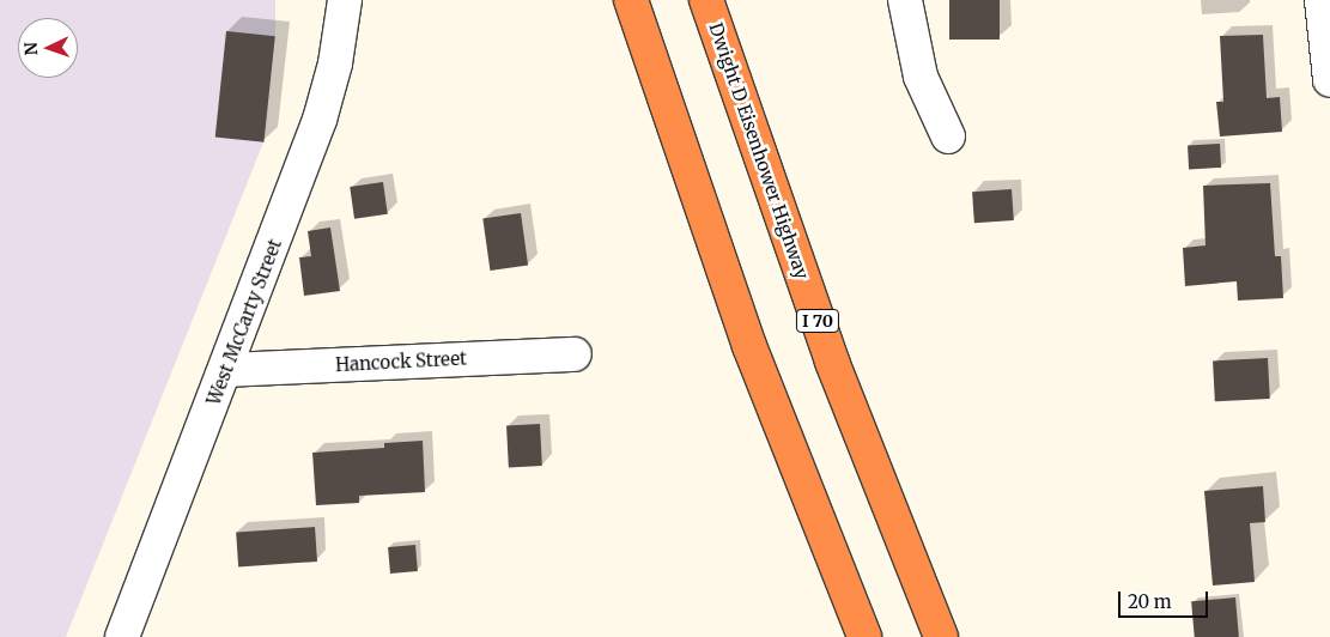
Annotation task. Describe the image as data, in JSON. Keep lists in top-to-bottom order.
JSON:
{
  "streets": {
    "highway": ["Dwight D Eisenhower Highway", "I 70"],
    "street": ["West McCarty Street", "Hancock Street"]
  },
  "crossings": [
    ["West McCarty Street", "Hancock Street"]
  ],
  "scale_bar": "20 m",
  "north": "left"
}
